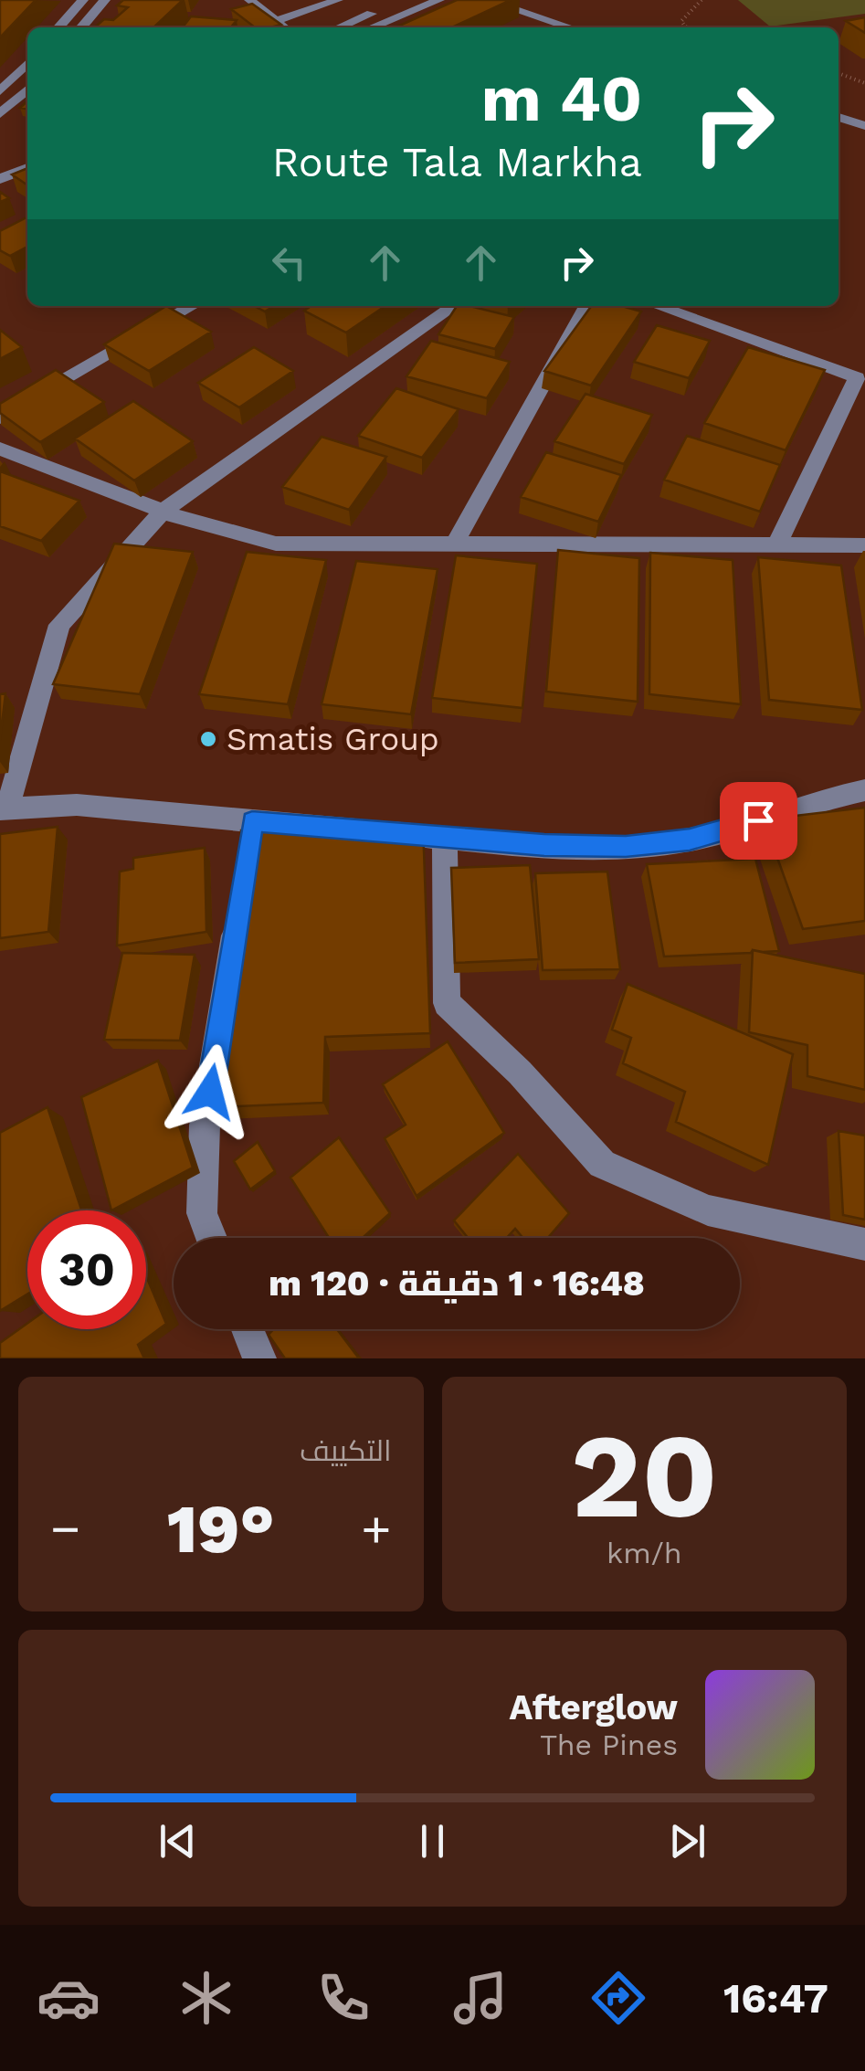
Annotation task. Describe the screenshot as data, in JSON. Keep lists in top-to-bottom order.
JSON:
{
  "places": ["Smatis Group"],
  "page": {
    "turn": ["40 m", "Route Tala Markha"],
    "limit": "30",
    "trip": "16:48 · 1 دقيقة · 120 m",
    "tile": [
      ["20", "km/h"],
      "التكييف"
    ],
    "heat": ["−", "19°", "+"],
    "song": ["Afterglow", "The Pines"],
    "tabs": "16:47"
  }
}
